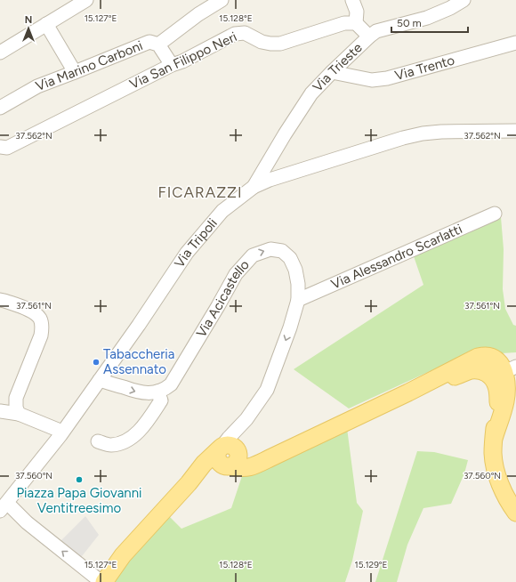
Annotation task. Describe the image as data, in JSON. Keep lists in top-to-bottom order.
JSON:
{
  "streets": {
    "street": [
      "Via San Filippo Neri",
      "Via Marino Carboni",
      "Via Trieste",
      "Via Trento",
      "Via Tripoli",
      "Via Alessandro Scarlatti",
      "Via Acicastello"
    ]
  },
  "crossings": [
    ["Via San Filippo Neri", "Via Marino Carboni"],
    ["Via Trieste", "Via Trento"],
    ["Via Trieste", "Via Tripoli"],
    ["Via Alessandro Scarlatti", "Via Acicastello"]
  ],
  "districts": ["FICARAZZI"],
  "places": ["Tabaccheria Assennato", "Piazza Papa Giovanni Ventitreesimo"],
  "scale_bar": "50 m",
  "north": "top",
  "coordinates": [
    "15.127°E",
    "15.128°E",
    "37.562°N",
    "37.561°N",
    "37.560°N",
    "15.129°E"
  ]
}
